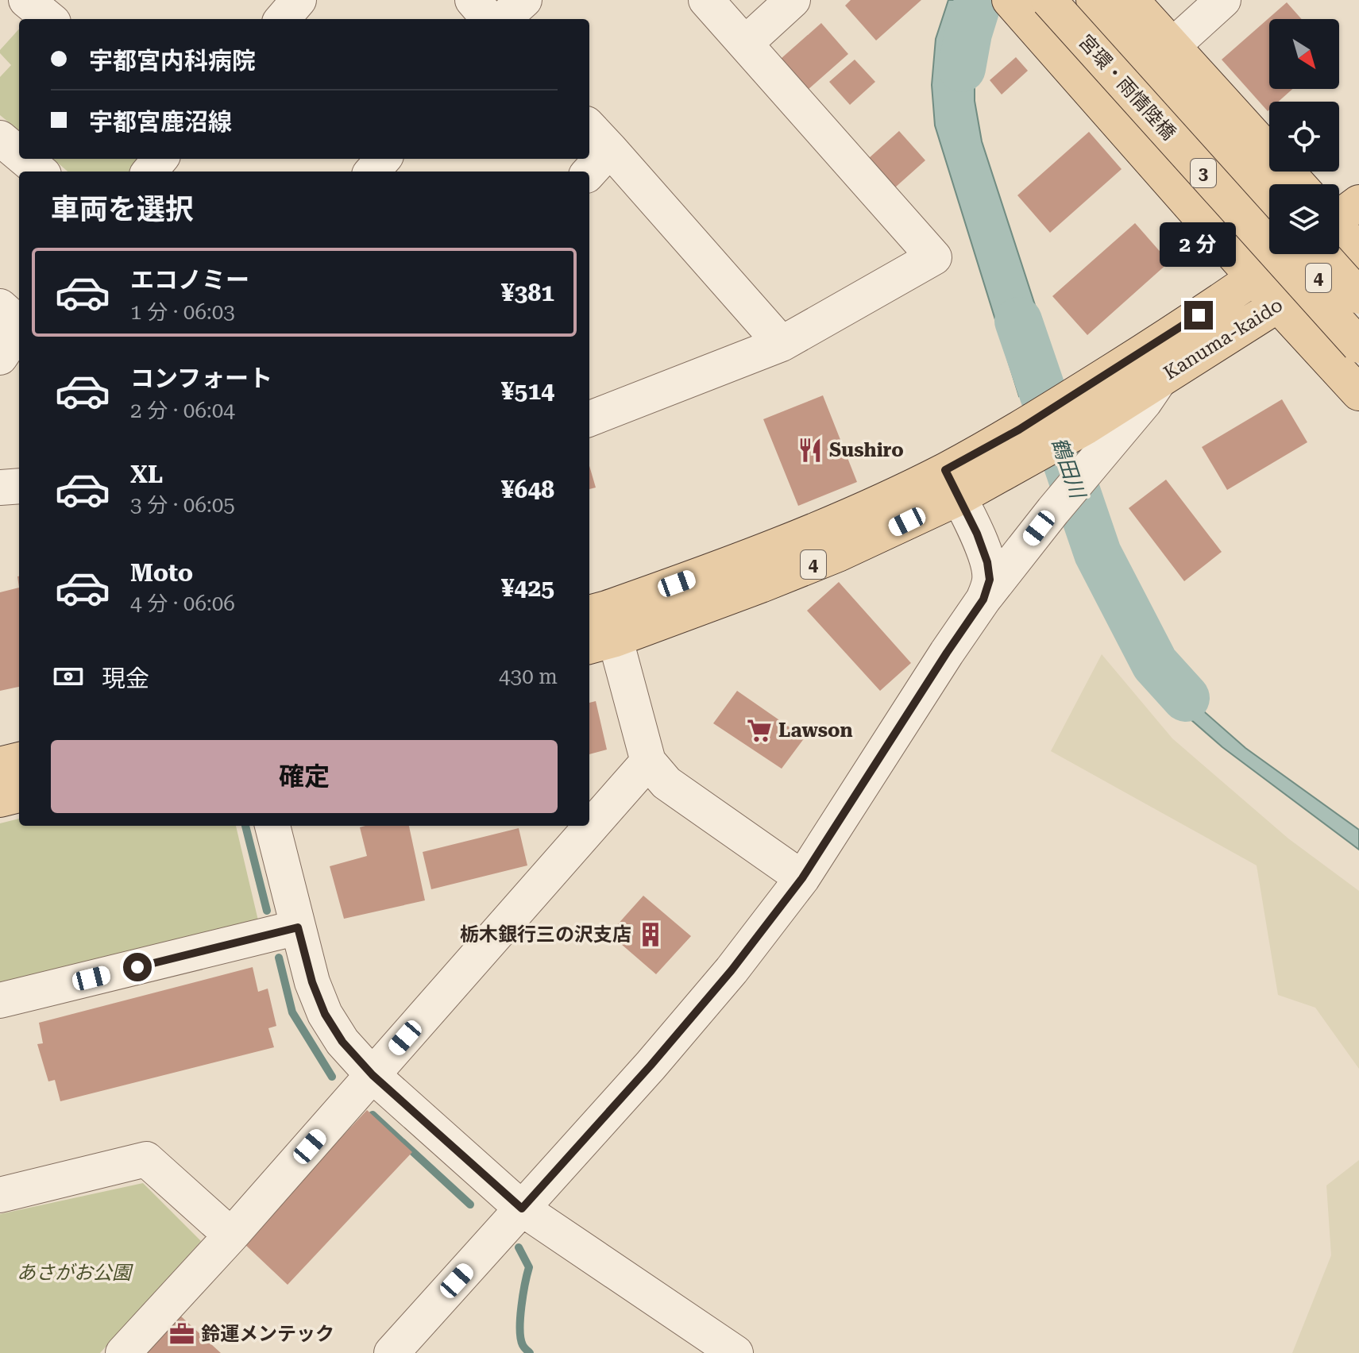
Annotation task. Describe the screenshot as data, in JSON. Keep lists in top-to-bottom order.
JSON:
{
  "streets": {
    "main road": [
      "宮環・雨情陸橋",
      "3",
      "4",
      "Kanuma-kaido"
    ]
  },
  "crossings": [
    ["3", "4"],
    ["3", "Kanuma-kaido"],
    ["4", "Kanuma-kaido"]
  ],
  "water": ["鶴田川"],
  "parks": ["あさがお公園"],
  "places": {
    "restaurant": ["Sushiro"],
    "supermarket": ["Lawson"],
    "building": ["栃木銀行三の沢支店"],
    "office": ["鈴運メンテック"]
  },
  "north": "bottom right",
  "page": {
    "banner": ["宇都宮内科病院", "宇都宮鹿沼線"],
    "heading": "車両を選択",
    "bubble": "2 分",
    "list": [
      {
        "name": "エコノミー",
        "note": "1 分 · 06:03",
        "value": "¥381"
      },
      {
        "name": "コンフォート",
        "note": "2 分 · 06:04",
        "value": "¥514"
      },
      {
        "name": "XL",
        "note": "3 分 · 06:05",
        "value": "¥648"
      },
      {
        "name": "Moto",
        "note": "4 分 · 06:06",
        "value": "¥425"
      }
    ],
    "pay": ["現金", "430 m"],
    "buttons": "確定"
  }
}
